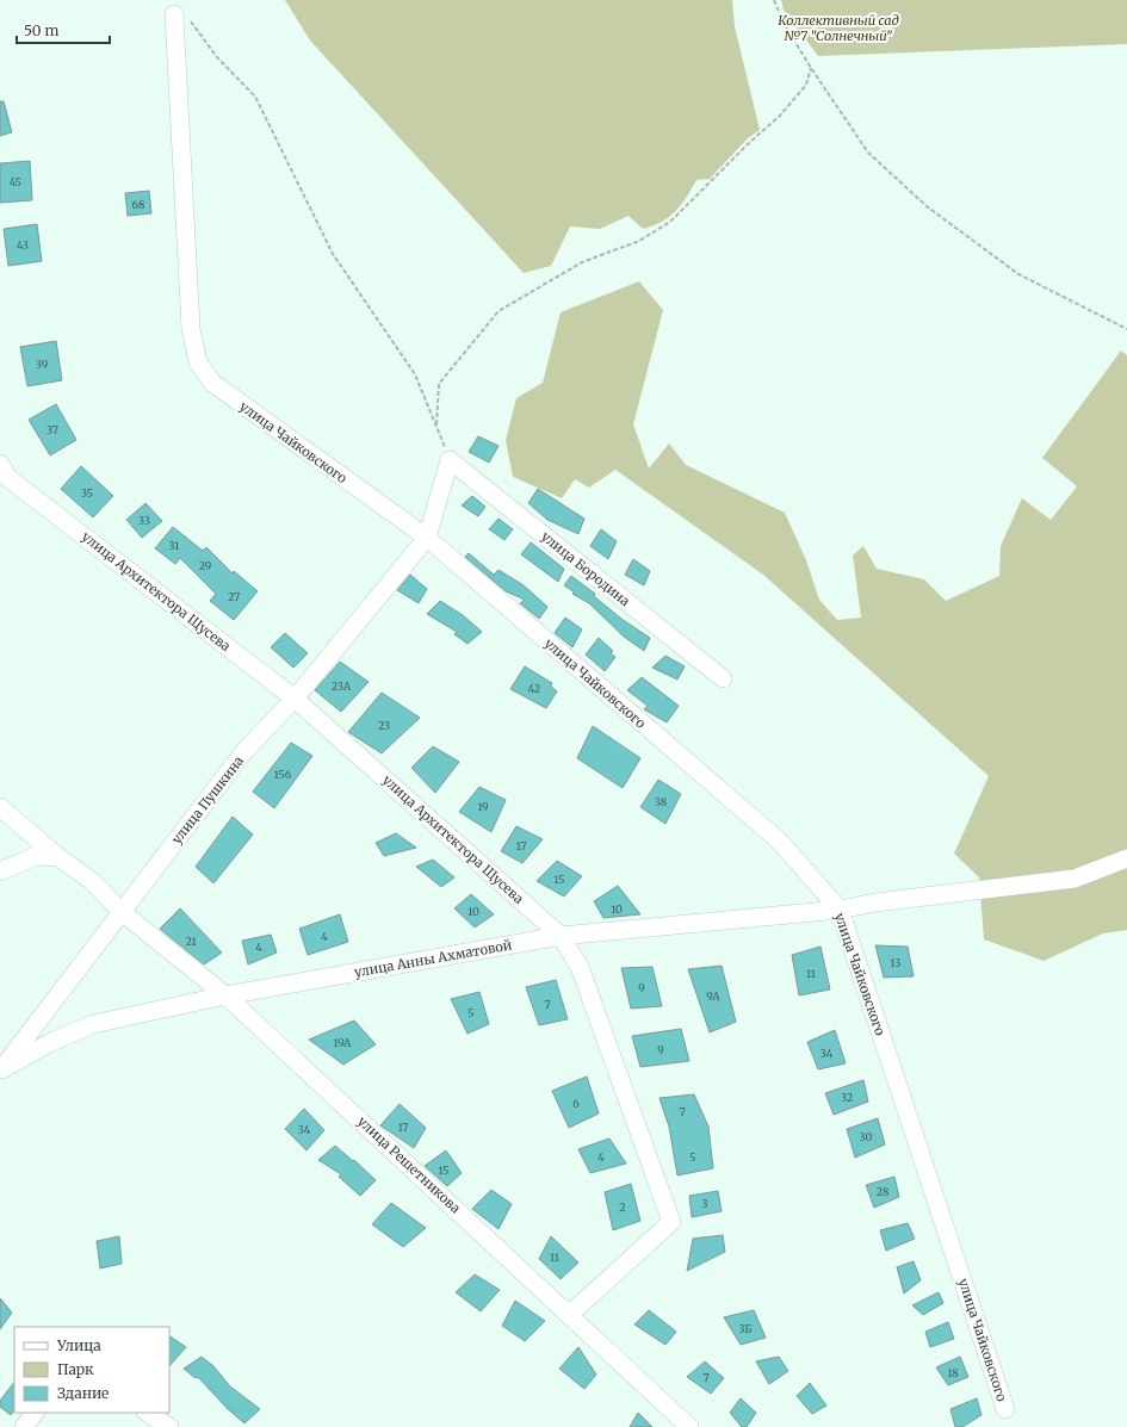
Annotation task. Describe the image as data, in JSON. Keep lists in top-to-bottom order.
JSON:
{
  "streets": {
    "street": [
      "улица Чайковского",
      "улица Бородина",
      "улица Архитектора Щусева",
      "улица Пушкина",
      "улица Анны Ахматовой",
      "улица Решетникова"
    ]
  },
  "crossings": [
    ["улица Чайковского", "улица Пушкина"],
    ["улица Чайковского", "улица Анны Ахматовой"],
    ["улица Архитектора Щусева", "улица Пушкина"],
    ["улица Архитектора Щусева", "улица Анны Ахматовой"],
    ["улица Архитектора Щусева", "улица Решетникова"],
    ["улица Пушкина", "улица Анны Ахматовой"],
    ["улица Пушкина", "улица Решетникова"],
    ["улица Анны Ахматовой", "улица Решетникова"]
  ],
  "parks": ["Коллективный сад №7 \"Солнечный\""],
  "house_numbers": [
    "45",
    "68",
    "43",
    "39",
    "37",
    "35",
    "33",
    "31",
    "29",
    "27",
    "23А",
    "42",
    "23",
    "156",
    "38",
    "19",
    "17",
    "15",
    "10",
    "10",
    "4",
    "21",
    "4",
    "13",
    "11",
    "9",
    "9А",
    "7",
    "5",
    "19А",
    "9",
    "34",
    "32",
    "6",
    "7",
    "17",
    "34",
    "30",
    "4",
    "5",
    "15",
    "28",
    "3",
    "2",
    "11",
    "3Б",
    "18",
    "7"
  ],
  "legend": ["Улица", "Парк", "Здание"],
  "scale_bar": "50 m"
}
